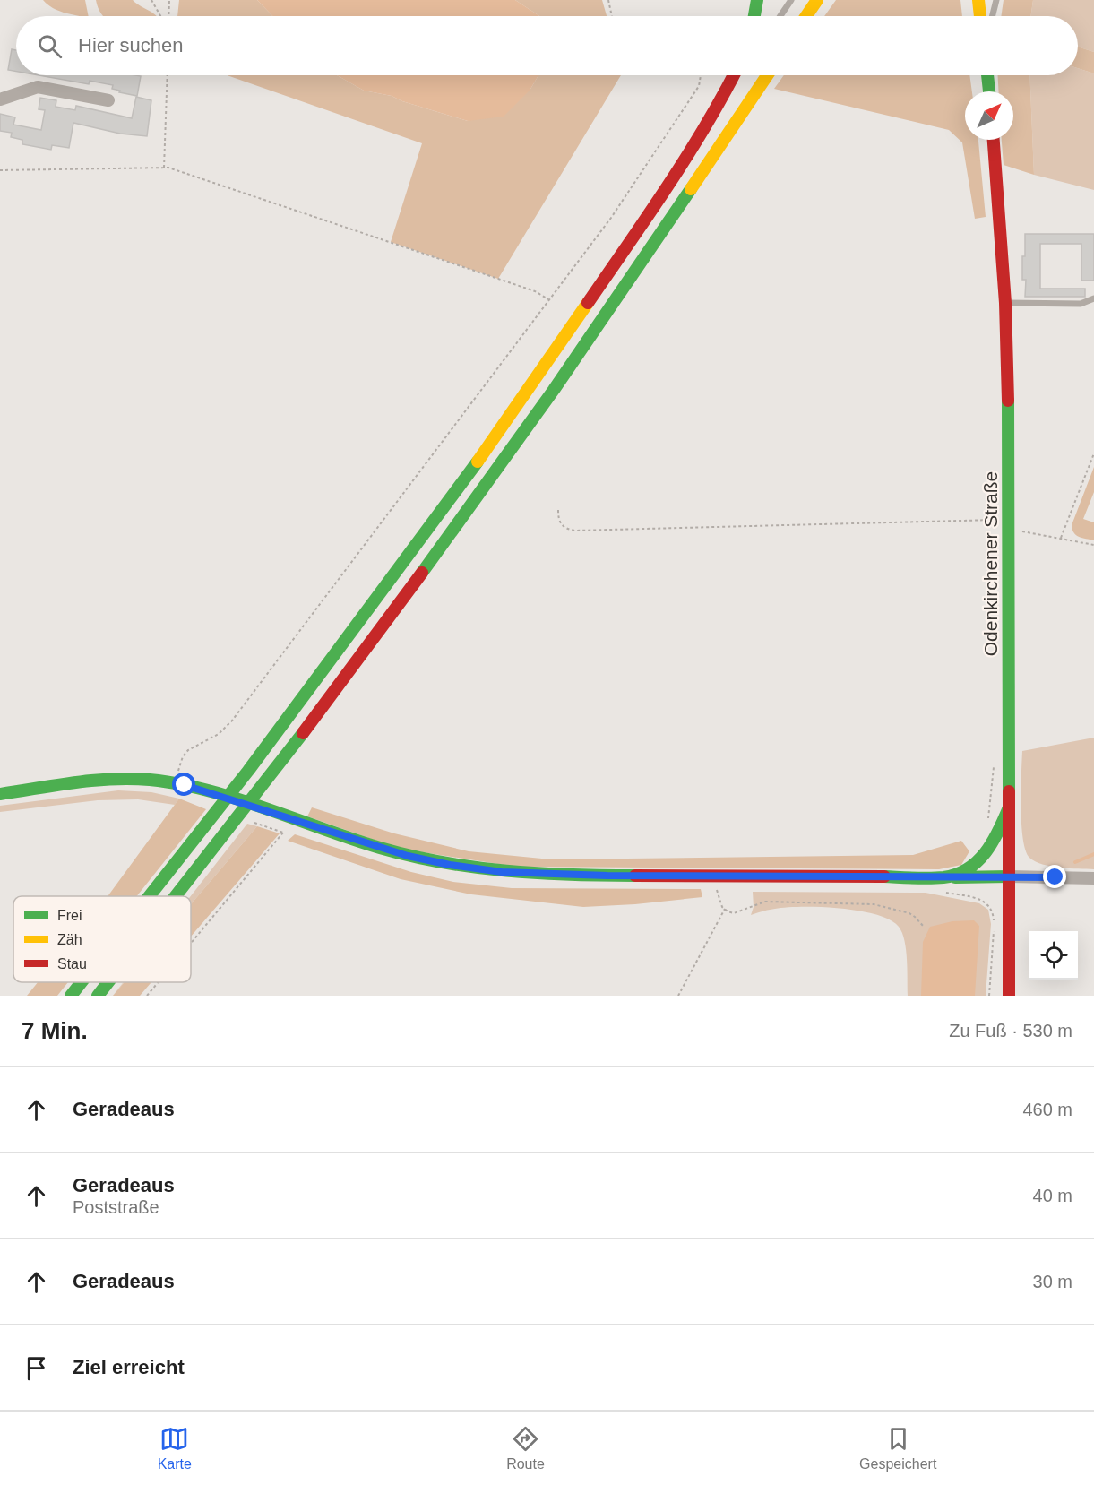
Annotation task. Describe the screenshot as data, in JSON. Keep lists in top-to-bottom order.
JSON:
{
  "streets": {
    "main road": ["Odenkirchener Straße"]
  },
  "legend": ["Frei", "Zäh", "Stau"],
  "north": "top right",
  "page": {
    "search": "Hier suchen",
    "heading": ["7 Min.", "Zu Fuß · 530 m"],
    "list": [
      ["Geradeaus", "460 m"],
      ["Geradeaus", "Poststraße", "40 m"],
      ["Geradeaus", "30 m"],
      "Ziel erreicht"
    ],
    "nav": ["Karte", "Route", "Gespeichert"]
  }
}
